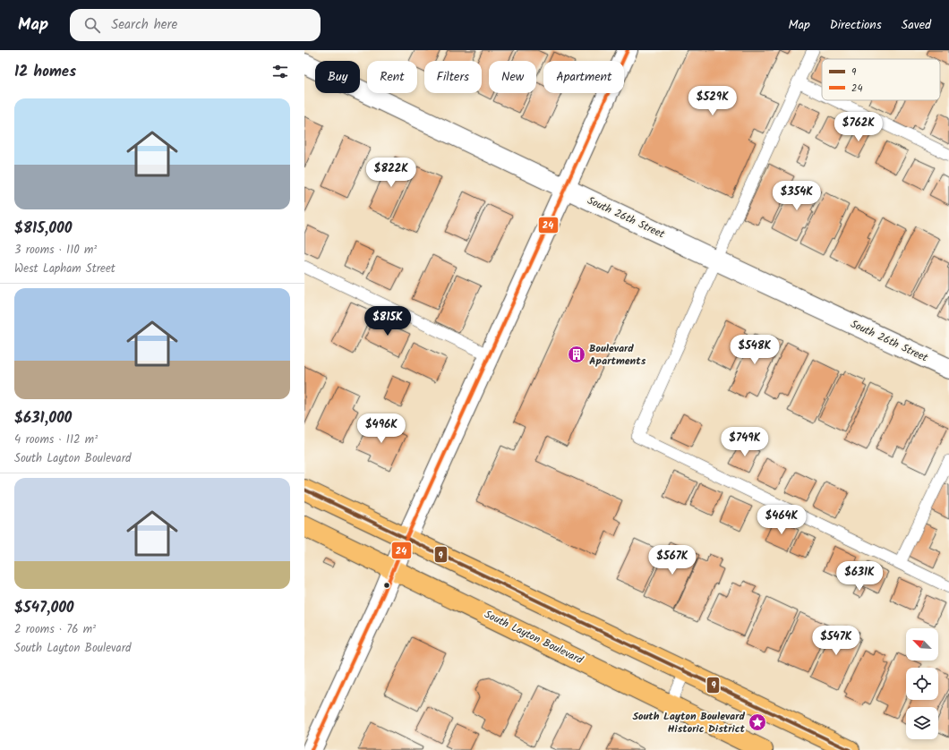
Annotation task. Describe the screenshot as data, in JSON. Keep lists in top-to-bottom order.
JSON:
{
  "streets": {
    "main road": ["South Layton Boulevard"],
    "street": ["South 26th Street"]
  },
  "places": {
    "building": ["Boulevard Apartments"],
    "place": ["South Layton Boulevard Historic District"]
  },
  "lines": ["transit line 24", "transit line 9"],
  "legend": ["9", "24"],
  "north": "top left",
  "page": {
    "header": "Map",
    "search": "Search here",
    "nav": ["Map", "Directions", "Saved"],
    "heading": "12 homes",
    "chip": [
      "Buy",
      "Rent",
      "Filters",
      "New",
      "Apartment"
    ],
    "price": [
      "$529K",
      "$762K",
      "$822K",
      "$354K",
      "$815K",
      "$548K",
      "$496K",
      "$749K",
      "$464K",
      "$567K",
      "$631K",
      "$547K"
    ],
    "list": [
      {
        "name": "$815,000",
        "note": "3 rooms · 110 m² · West Lapham Street"
      },
      {
        "name": "$631,000",
        "note": "4 rooms · 112 m² · South Layton Boulevard"
      },
      {
        "name": "$547,000",
        "note": "2 rooms · 76 m² · South Layton Boulevard"
      }
    ]
  }
}
